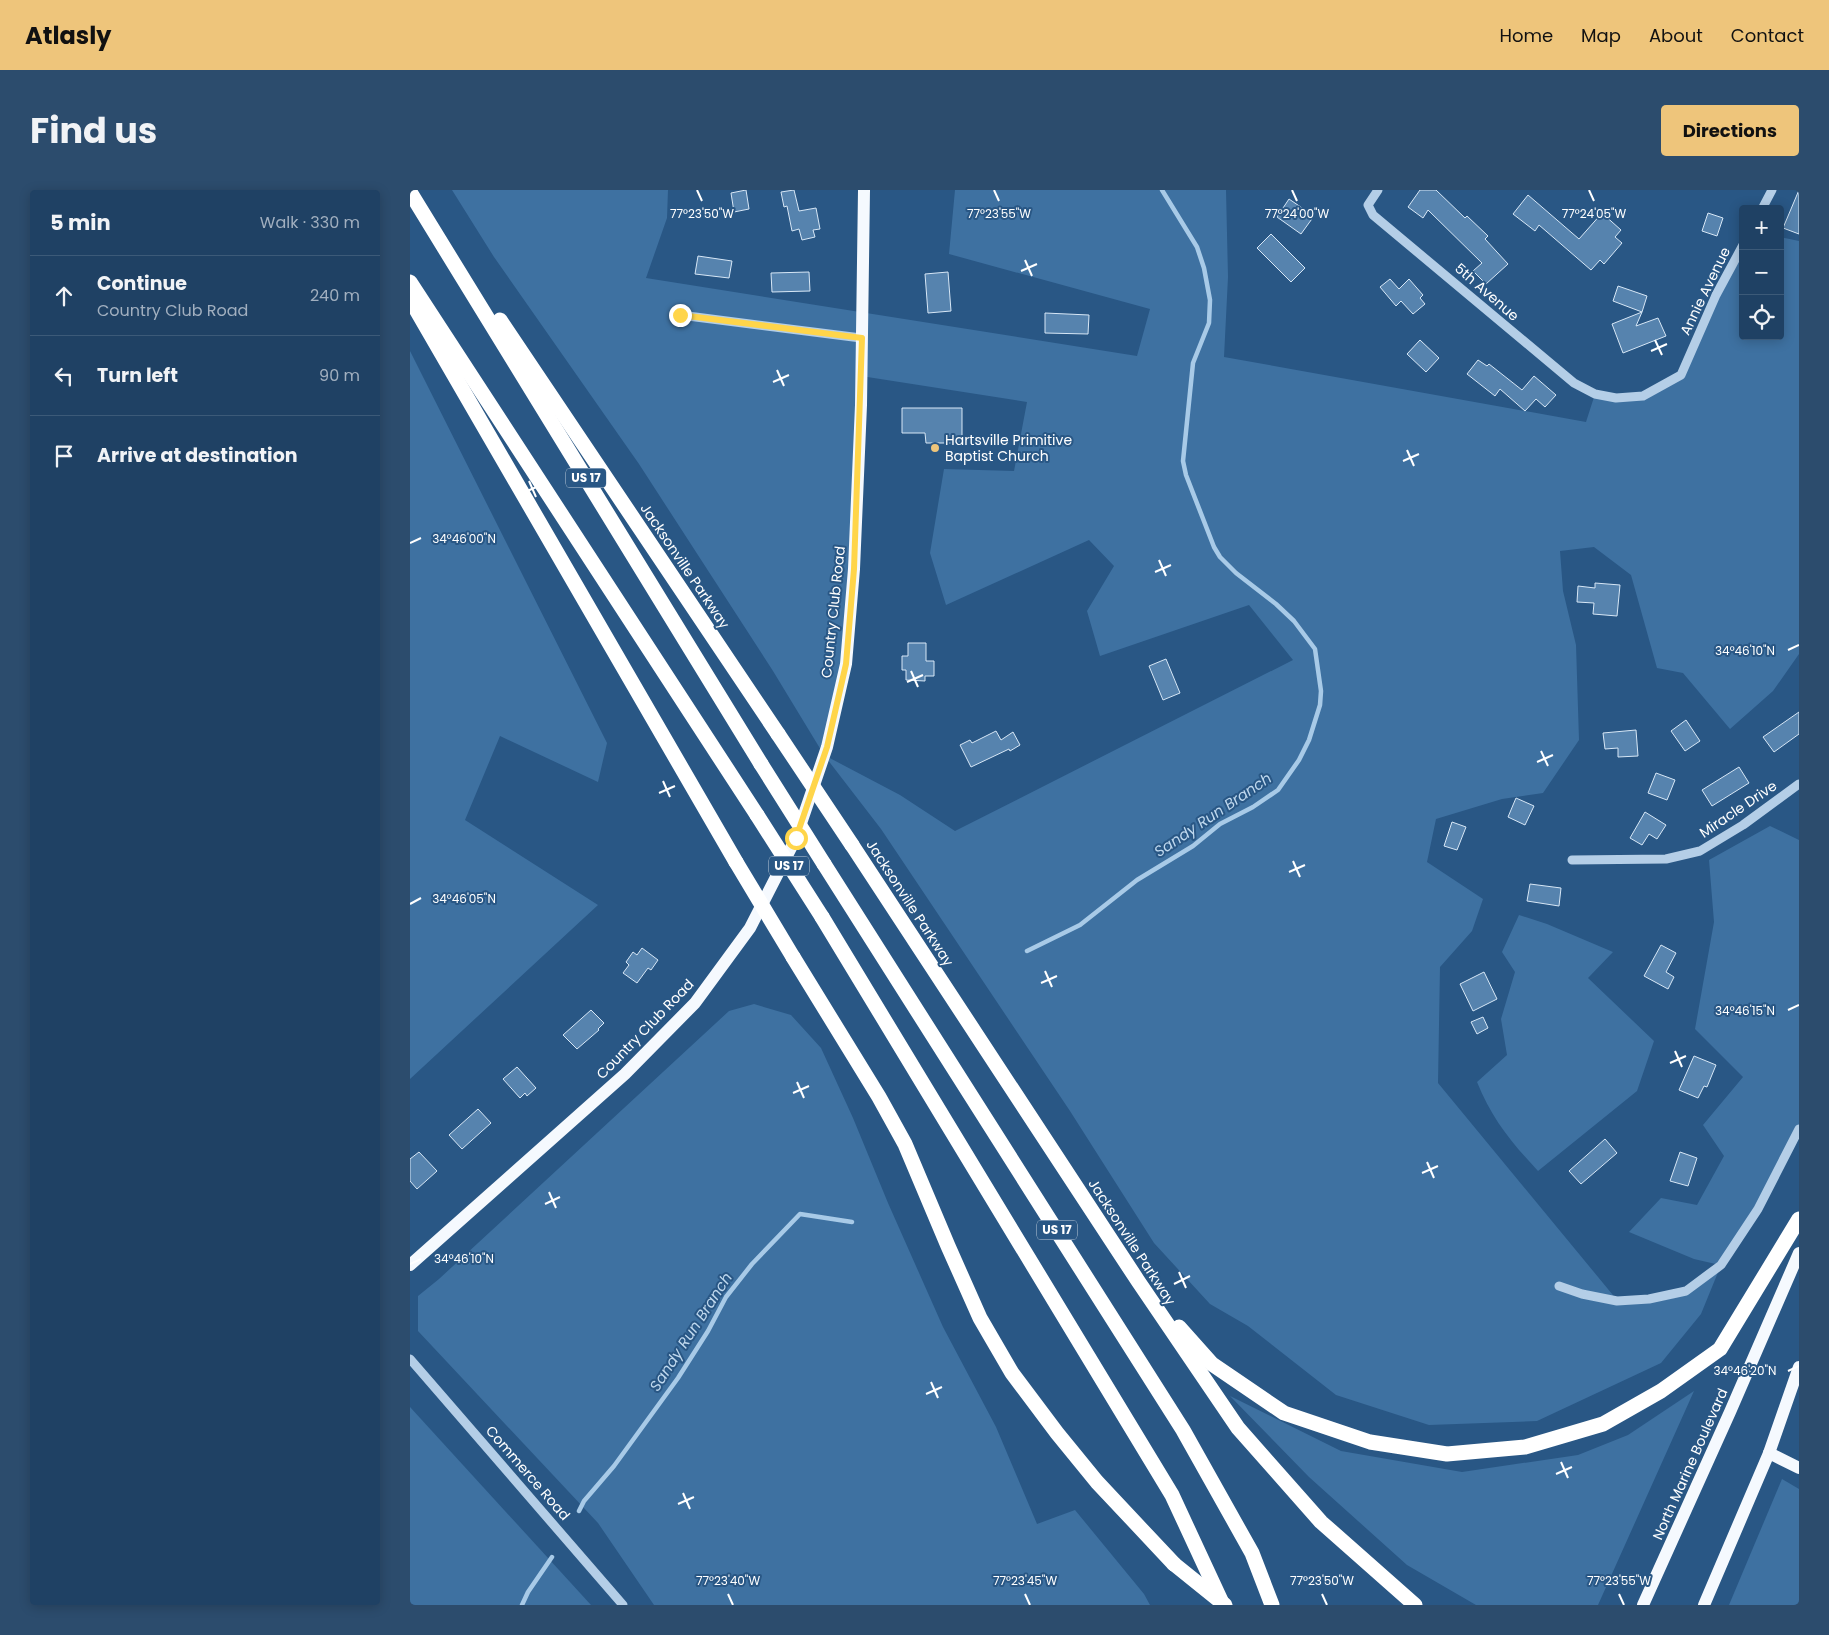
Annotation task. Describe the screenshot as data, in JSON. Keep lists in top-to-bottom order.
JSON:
{
  "streets": {
    "highway": ["US 17", "Jacksonville Parkway"],
    "main road": ["Country Club Road", "North Marine Boulevard"],
    "street": [
      "Annie Avenue",
      "5th Avenue",
      "Miracle Drive",
      "Commerce Road"
    ]
  },
  "crossings": [
    ["Annie Avenue", "5th Avenue"],
    ["US 17", "Jacksonville Parkway"]
  ],
  "water": ["Sandy Run Branch"],
  "places": ["Hartsville Primitive Baptist Church"],
  "page": {
    "header": "Atlasly",
    "nav": [
      "Home",
      "Map",
      "About",
      "Contact"
    ],
    "title": "Find us",
    "buttons": "Directions",
    "heading": ["5 min", "Walk · 330 m"],
    "map_buttons": ["+", "−"],
    "list": [
      ["Continue", "Country Club Road", "240 m"],
      ["Turn left", "90 m"],
      "Arrive at destination"
    ]
  },
  "coordinates": [
    "77°23'50\"W",
    "77°23'55\"W",
    "77°24'00\"W",
    "77°24'05\"W",
    "34°46'00\"N",
    "34°46'10\"N",
    "34°46'05\"N",
    "34°46'15\"N",
    "34°46'20\"N",
    "77°23'40\"W",
    "77°23'45\"W"
  ]
}
